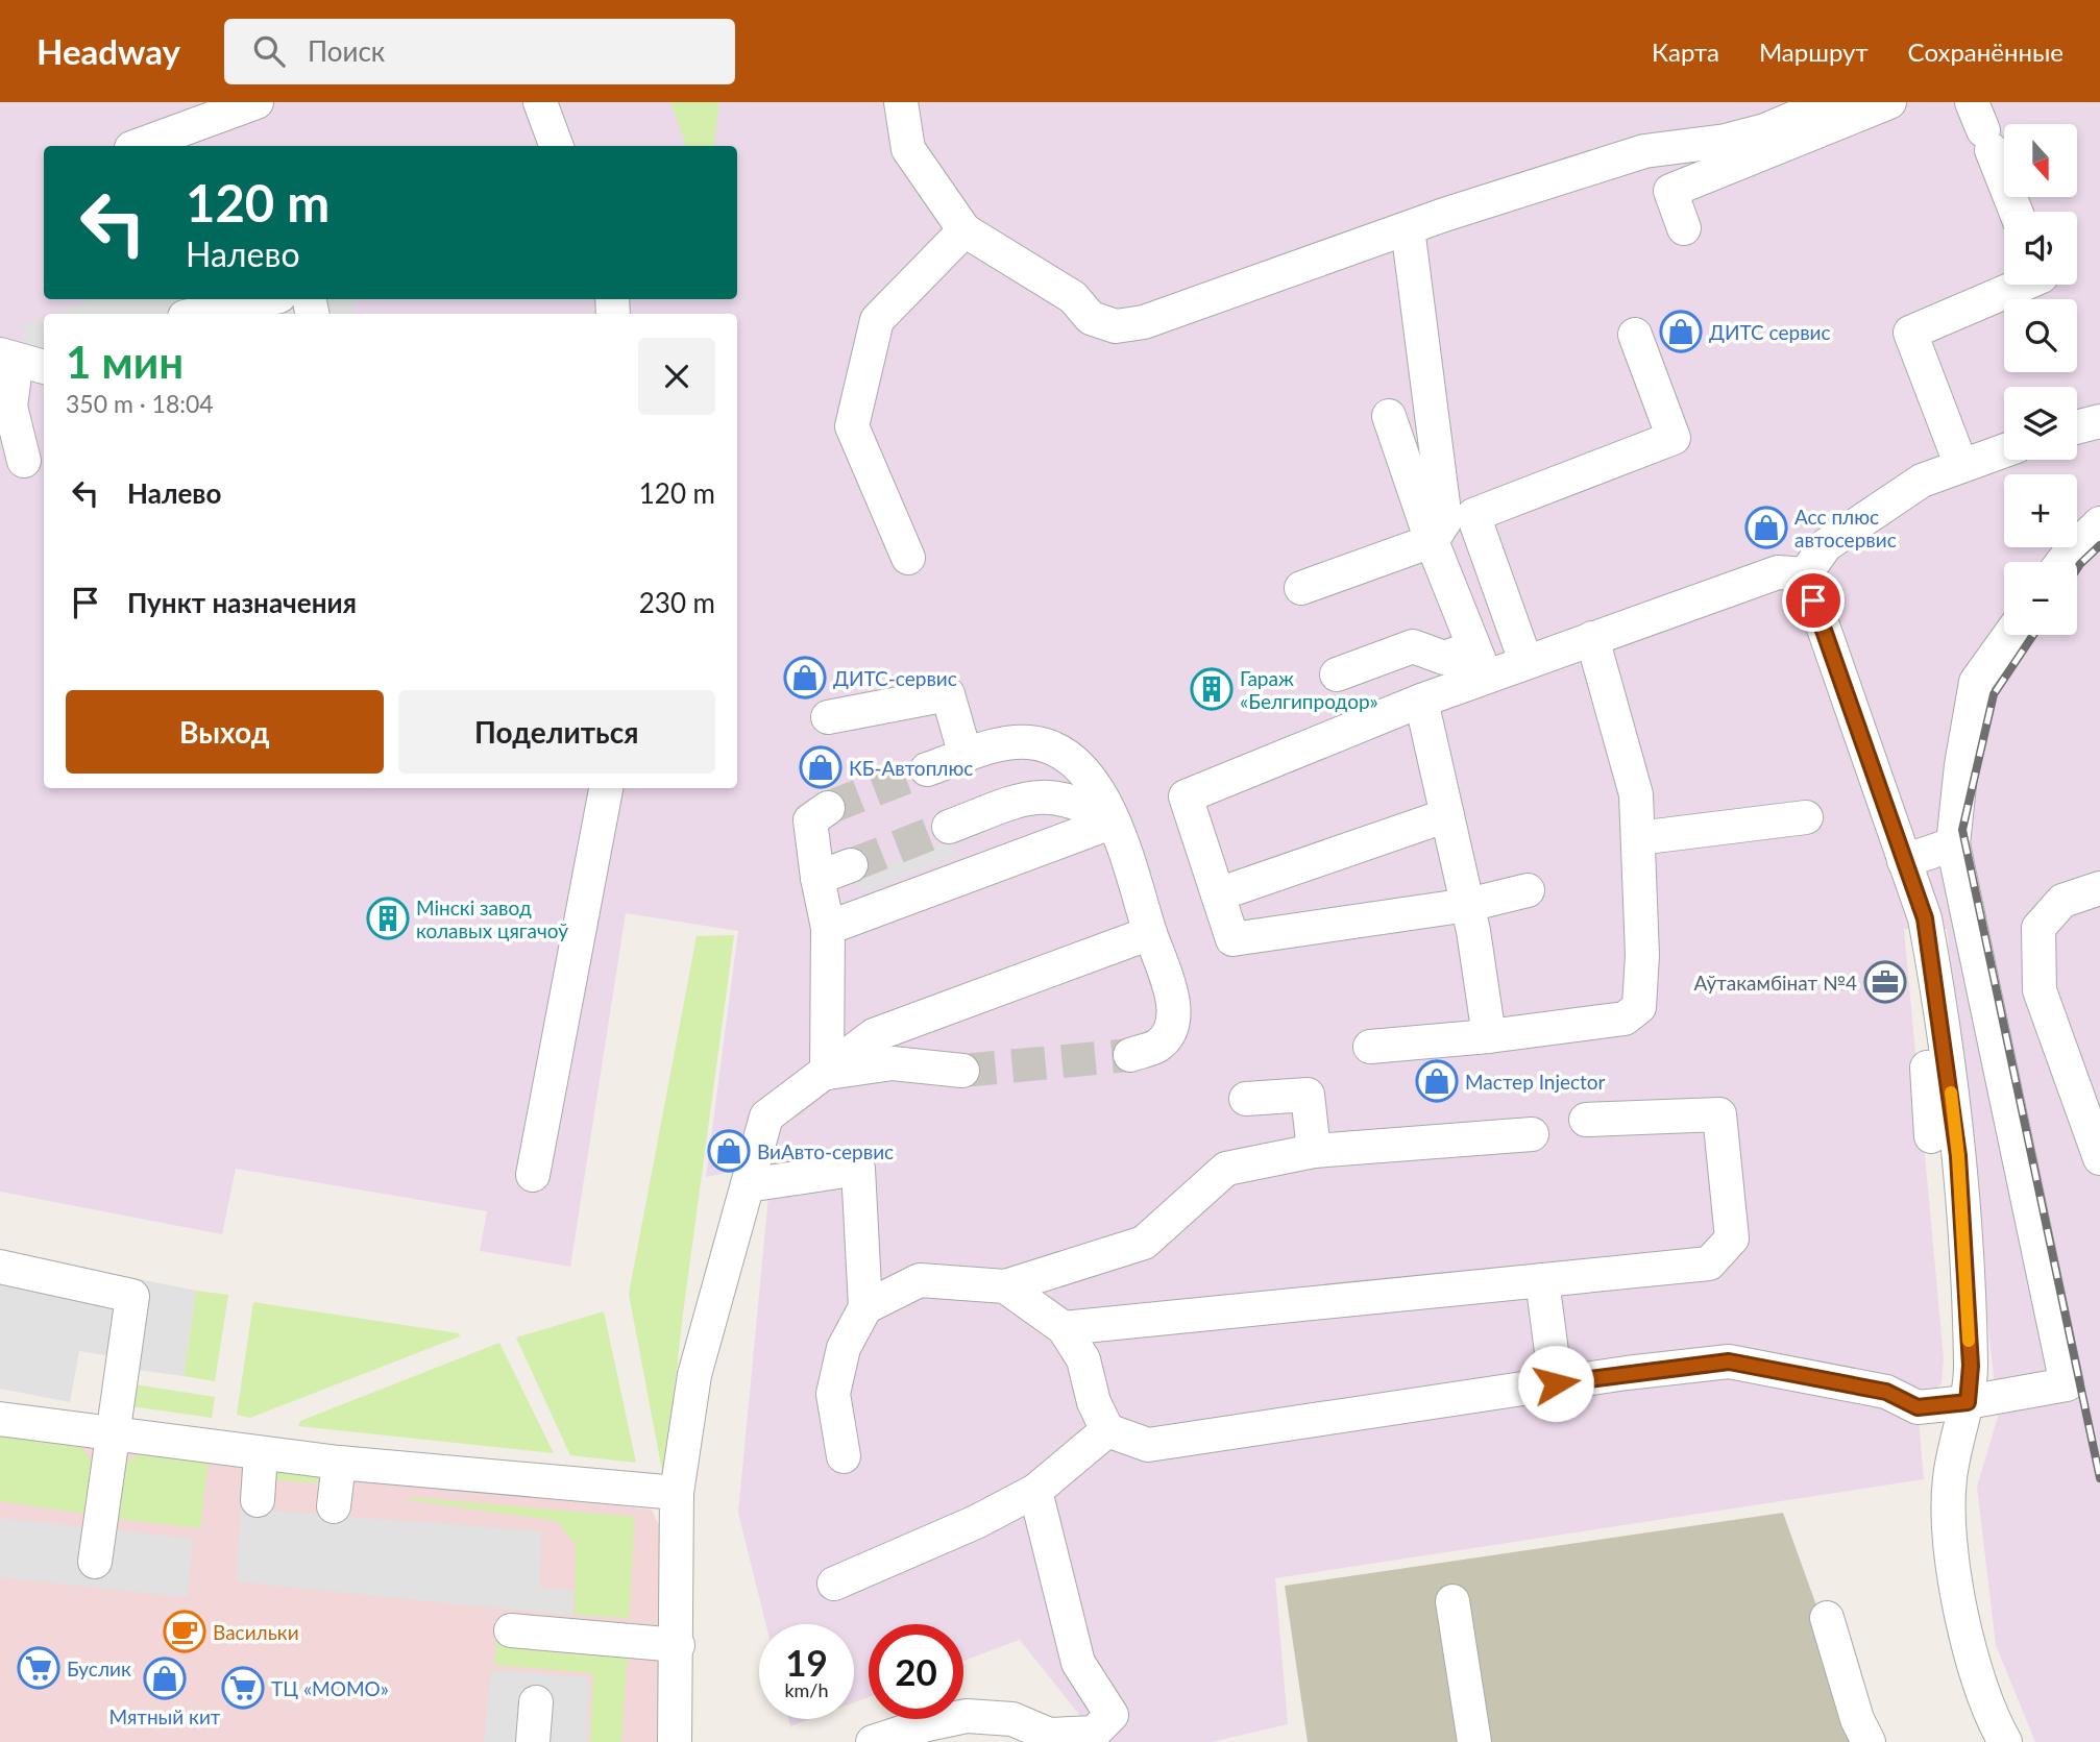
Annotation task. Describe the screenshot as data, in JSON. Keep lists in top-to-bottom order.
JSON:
{
  "places": {
    "shop": [
      "ДИТС сервис",
      "Асс плюс автосервис",
      "ДИТС-сервис",
      "КБ-Автоплюс",
      "Мастер Injector",
      "ВиАвто-сервис",
      "Мятный кит"
    ],
    "building": ["Гараж «Белгипродор»", "Мінскі завод колавых цягачоў"],
    "office": ["Аўтакамбінат №4"],
    "cafe": ["Васильки"],
    "supermarket": ["Буслик", "ТЦ «МОМО»"]
  },
  "north": "bottom",
  "page": {
    "header": "Headway",
    "search": "Поиск",
    "nav": ["Карта", "Маршрут", "Сохранённые"],
    "map_buttons": ["+", "−"],
    "turn": ["120 m", "Налево"],
    "heading": ["1 мин", "350 m · 18:04"],
    "list": [
      {
        "name": "Налево",
        "value": "120 m"
      },
      {
        "name": "Пункт назначения",
        "value": "230 m"
      }
    ],
    "buttons": ["Выход", "Поделиться"],
    "speed": "19 km/h",
    "limit": "20"
  }
}
